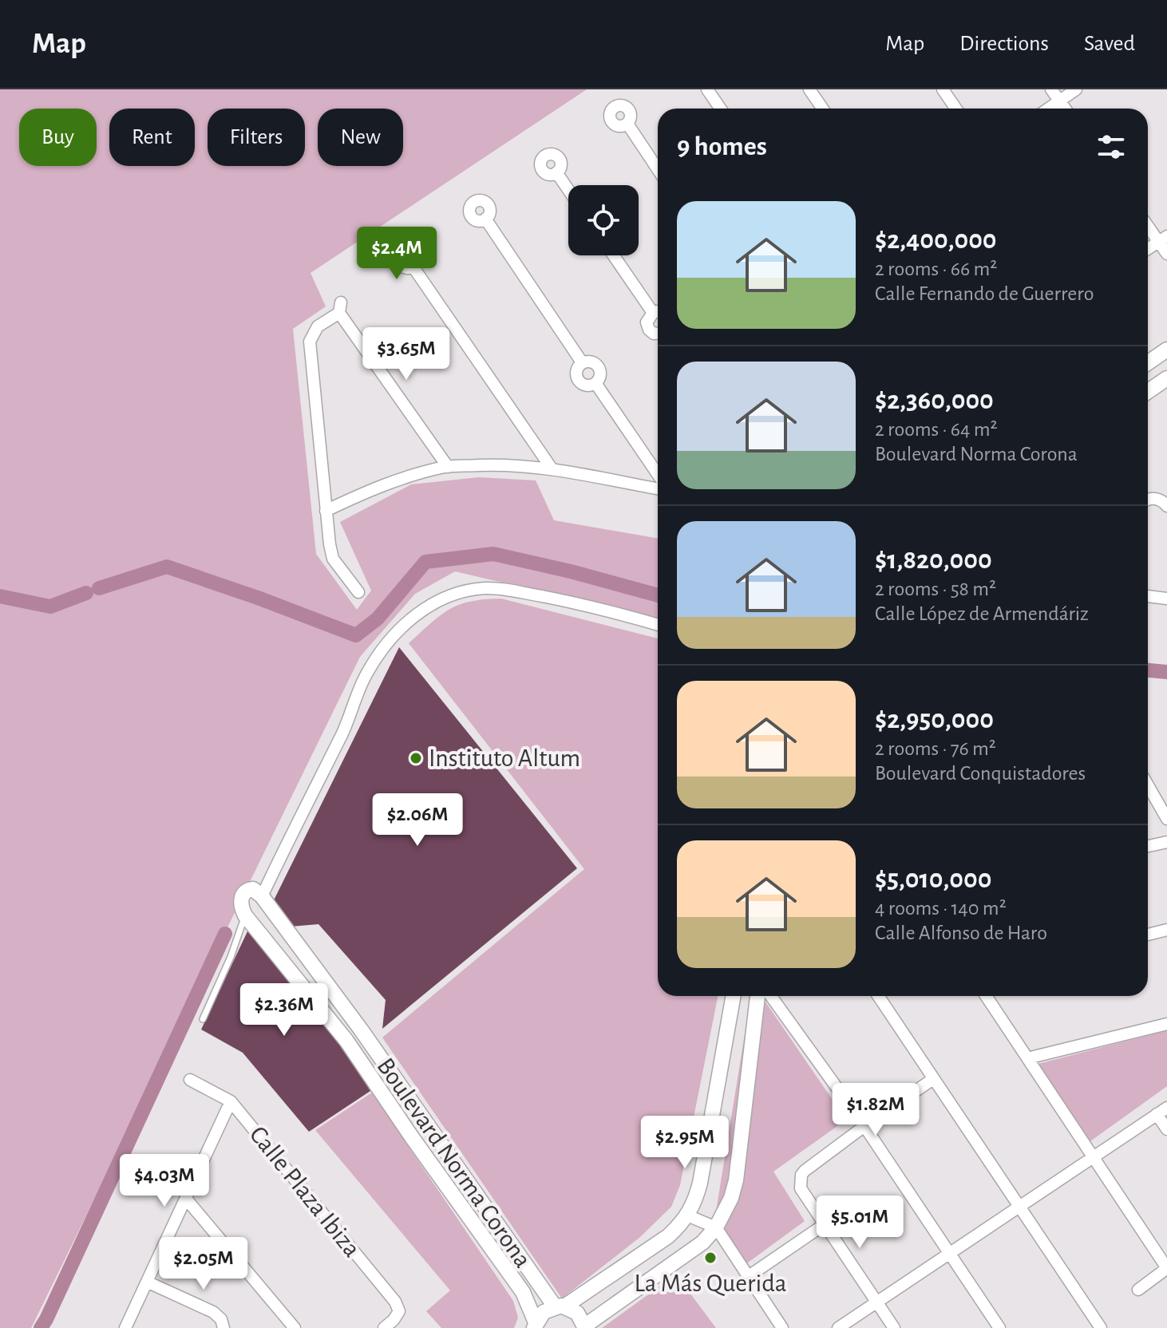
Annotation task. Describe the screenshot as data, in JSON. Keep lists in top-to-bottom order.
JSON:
{
  "streets": {
    "street": ["Boulevard Norma Corona", "Calle Plaza Ibiza"]
  },
  "places": ["Instituto Altum", "La Más Querida"],
  "page": {
    "header": "Map",
    "nav": ["Map", "Directions", "Saved"],
    "chip": [
      "Buy",
      "Rent",
      "Filters",
      "New"
    ],
    "heading": "9 homes",
    "list": [
      {
        "name": "$2,400,000",
        "note": "2 rooms · 66 m² · Calle Fernando de Guerrero"
      },
      {
        "name": "$2,360,000",
        "note": "2 rooms · 64 m² · Boulevard Norma Corona"
      },
      {
        "name": "$1,820,000",
        "note": "2 rooms · 58 m² · Calle López de Armendáriz"
      },
      {
        "name": "$2,950,000",
        "note": "2 rooms · 76 m² · Boulevard Conquistadores"
      },
      {
        "name": "$5,010,000",
        "note": "4 rooms · 140 m² · Calle Alfonso de Haro"
      }
    ],
    "price": [
      "$2.4M",
      "$3.65M",
      "$2.06M",
      "$2.36M",
      "$1.82M",
      "$2.95M",
      "$4.03M",
      "$5.01M",
      "$2.05M"
    ]
  }
}
